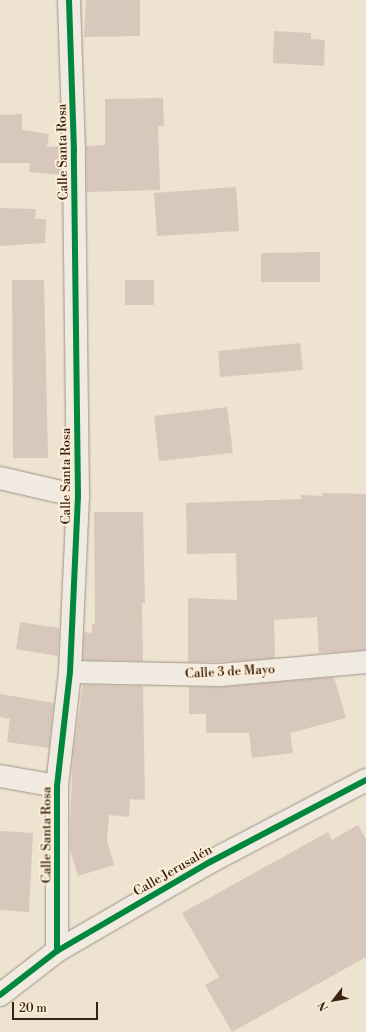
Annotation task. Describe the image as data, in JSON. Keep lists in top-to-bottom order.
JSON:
{
  "streets": {
    "street": ["Calle Santa Rosa", "Calle 3 de Mayo", "Calle Jerusalén"]
  },
  "crossings": [
    ["Calle Santa Rosa", "Calle 3 de Mayo"],
    ["Calle Santa Rosa", "Calle Jerusalén"]
  ],
  "scale_bar": "20 m",
  "north": "bottom left"
}
